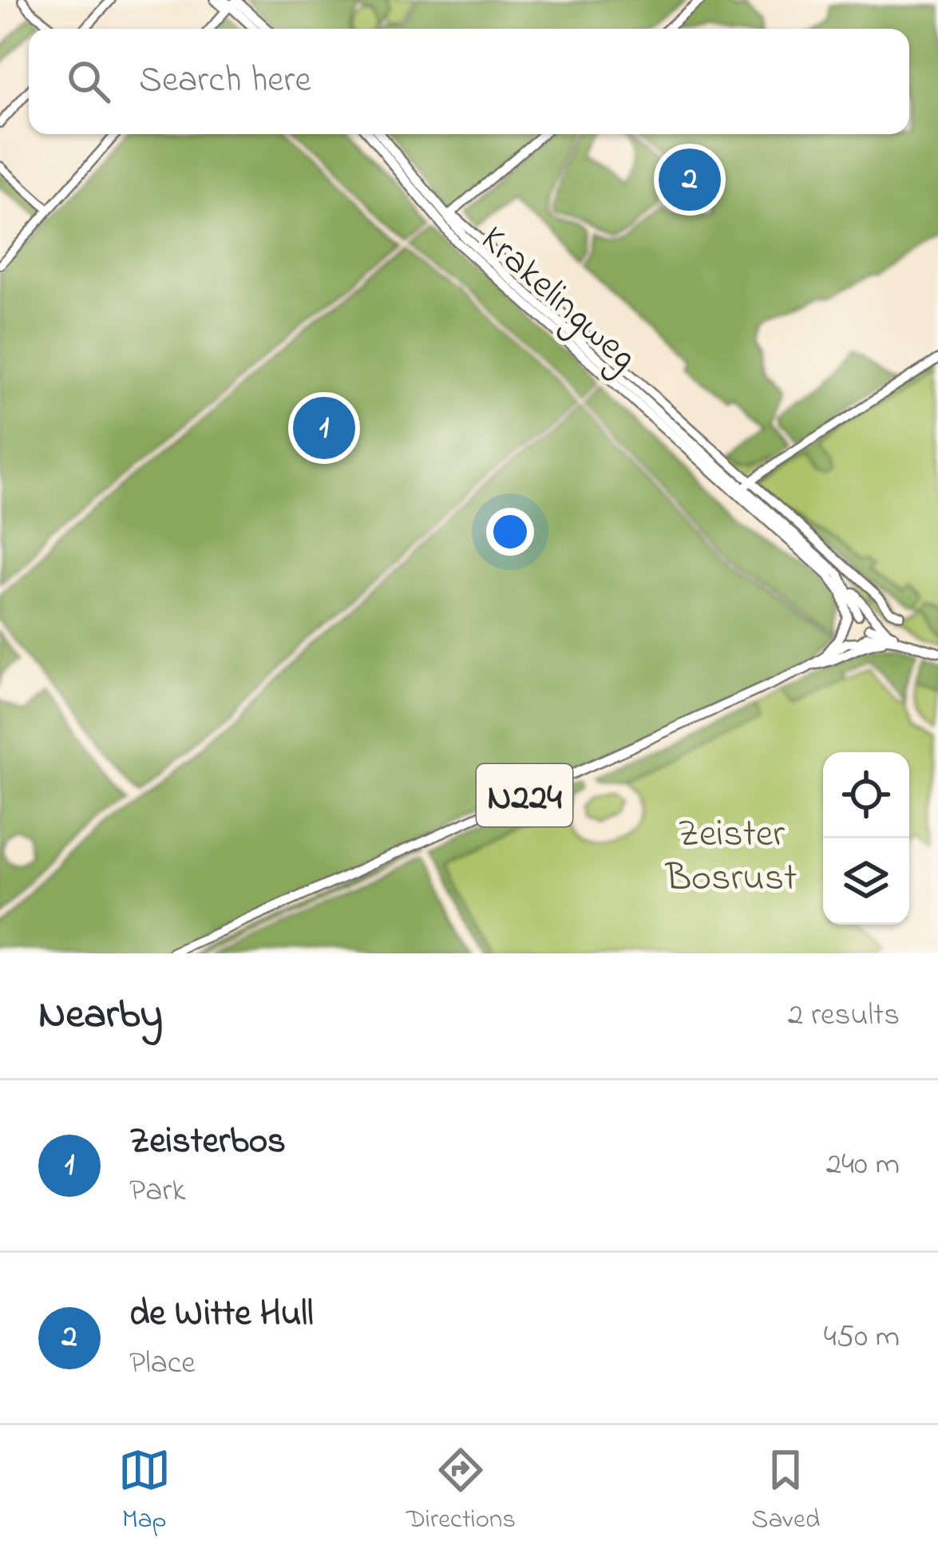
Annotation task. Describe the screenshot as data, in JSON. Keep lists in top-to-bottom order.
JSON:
{
  "streets": {
    "main road": ["Krakelingweg", "N224"]
  },
  "crossings": [
    ["Krakelingweg", "N224"]
  ],
  "parks": ["Zeister Bosrust"],
  "page": {
    "search": "Search here",
    "pins": ["2", "1"],
    "heading": ["Nearby", "2 results"],
    "list": [
      {
        "mark": "1",
        "name": "Zeisterbos",
        "note": "Park",
        "value": "240 m"
      },
      {
        "mark": "2",
        "name": "de Witte Hull",
        "note": "Place",
        "value": "450 m"
      }
    ],
    "nav": ["Map", "Directions", "Saved"]
  }
}
